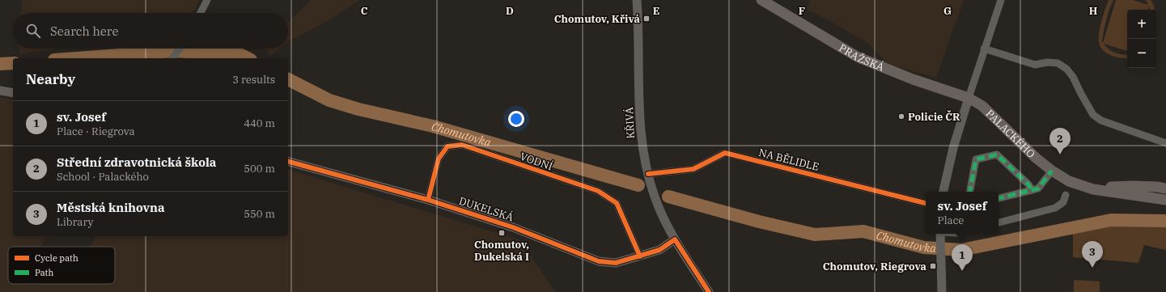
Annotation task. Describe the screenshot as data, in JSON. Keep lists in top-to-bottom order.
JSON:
{
  "streets": {
    "main road": ["PRAŽSKÁ", "PALACKÉHO"],
    "street": [
      "KŘIVÁ",
      "NA BĚLIDLE",
      "VODNÍ",
      "DUKELSKÁ"
    ]
  },
  "crossings": [
    ["PRAŽSKÁ", "PALACKÉHO"],
    ["KŘIVÁ", "NA BĚLIDLE"],
    ["KŘIVÁ", "DUKELSKÁ"],
    ["VODNÍ", "DUKELSKÁ"]
  ],
  "water": ["Chomutovka"],
  "places": {
    "transit": ["Chomutov, Křivá", "Chomutov, Dukelská I", "Chomutov, Riegrova"],
    "other": ["Policie ČR"]
  },
  "legend": ["Cycle path", "Path"],
  "page": {
    "map_buttons": ["+", "−"],
    "search": "Search here",
    "heading": ["Nearby", "3 results"],
    "list": [
      {
        "mark": "1",
        "name": "sv. Josef",
        "note": "Place · Riegrova",
        "value": "440 m"
      },
      {
        "mark": "2",
        "name": "Střední zdravotnická škola",
        "note": "School · Palackého",
        "value": "500 m"
      },
      {
        "mark": "3",
        "name": "Městská knihovna",
        "note": "Library",
        "value": "550 m"
      }
    ],
    "pins": ["2", "3", "1"],
    "popup": ["sv. Josef", "Place"]
  },
  "grid": {
    "columns": [
      "C",
      "D",
      "E",
      "F",
      "G",
      "H"
    ]
  }
}
